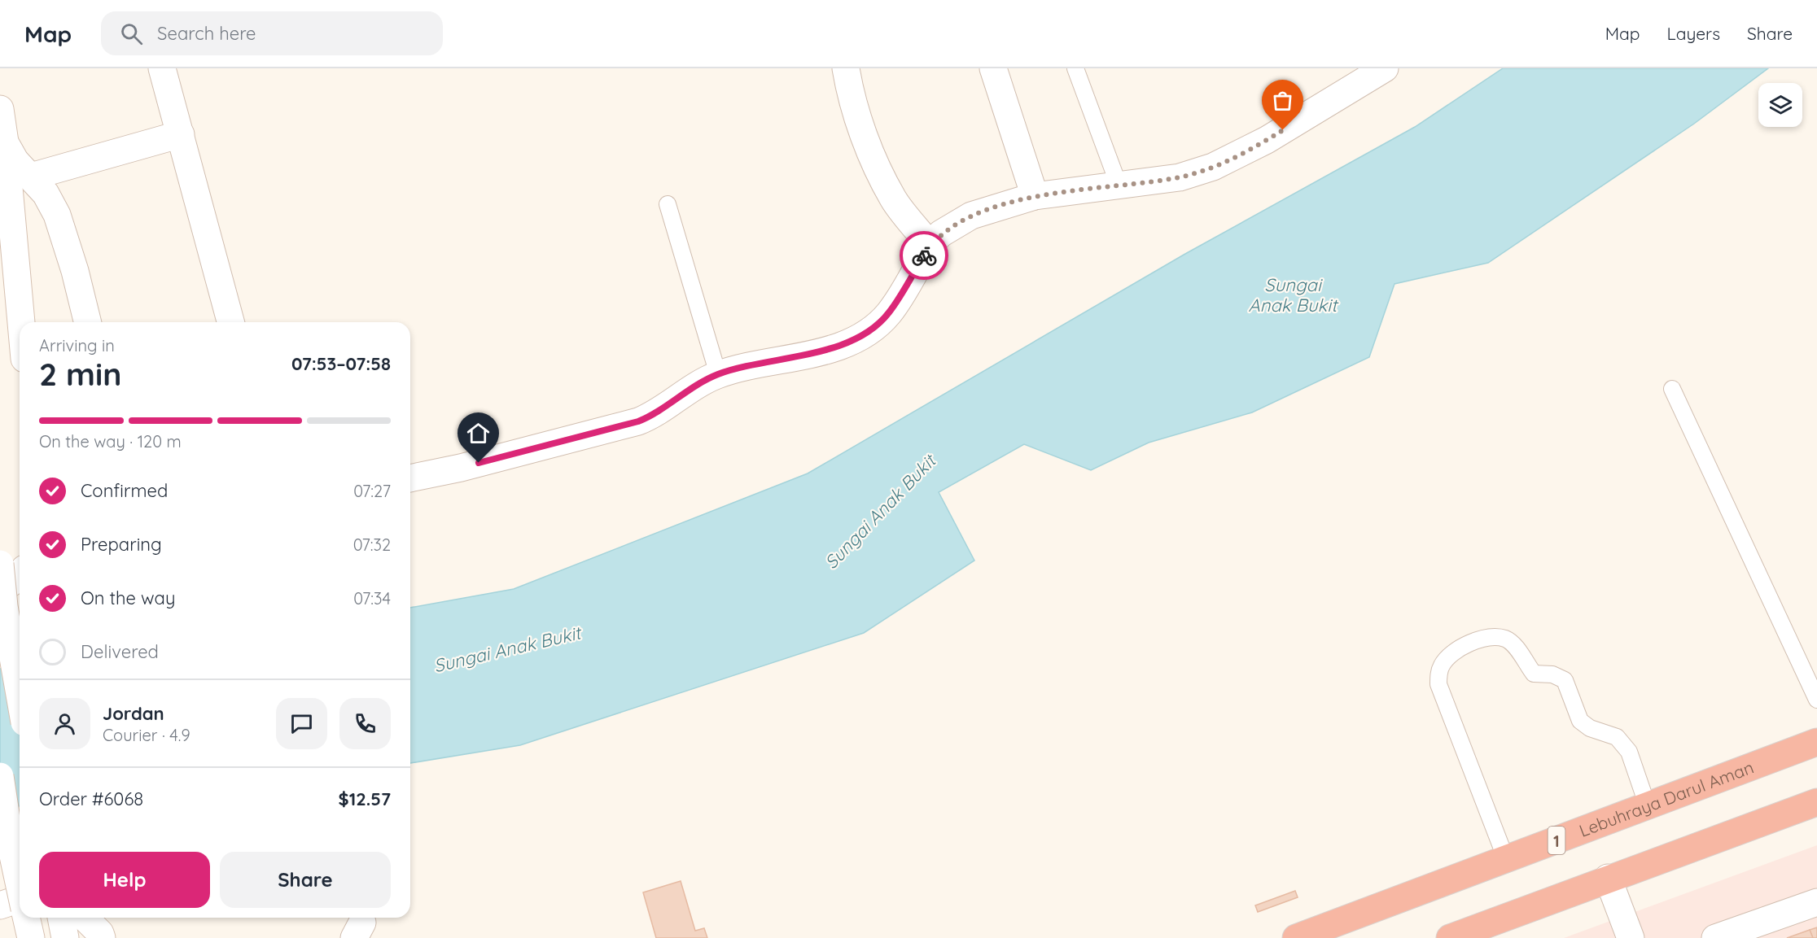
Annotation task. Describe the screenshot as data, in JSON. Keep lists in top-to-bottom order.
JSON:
{
  "streets": {
    "highway": ["Lebuhraya Darul Aman", "1"]
  },
  "water": ["Sungai Anak Bukit"],
  "page": {
    "header": "Map",
    "search": "Search here",
    "nav": ["Map", "Layers", "Share"],
    "heading": ["2 min", "Arriving in", "07:53–07:58"],
    "panel": [
      "Jordan",
      "Courier · 4.9",
      "Order #6068",
      "$12.57"
    ],
    "bar": "On the way · 120 m",
    "list": [
      ["Confirmed", "07:27"],
      ["Preparing", "07:32"],
      ["On the way", "07:34"],
      "Delivered"
    ],
    "buttons": ["Help", "Share"]
  }
}
